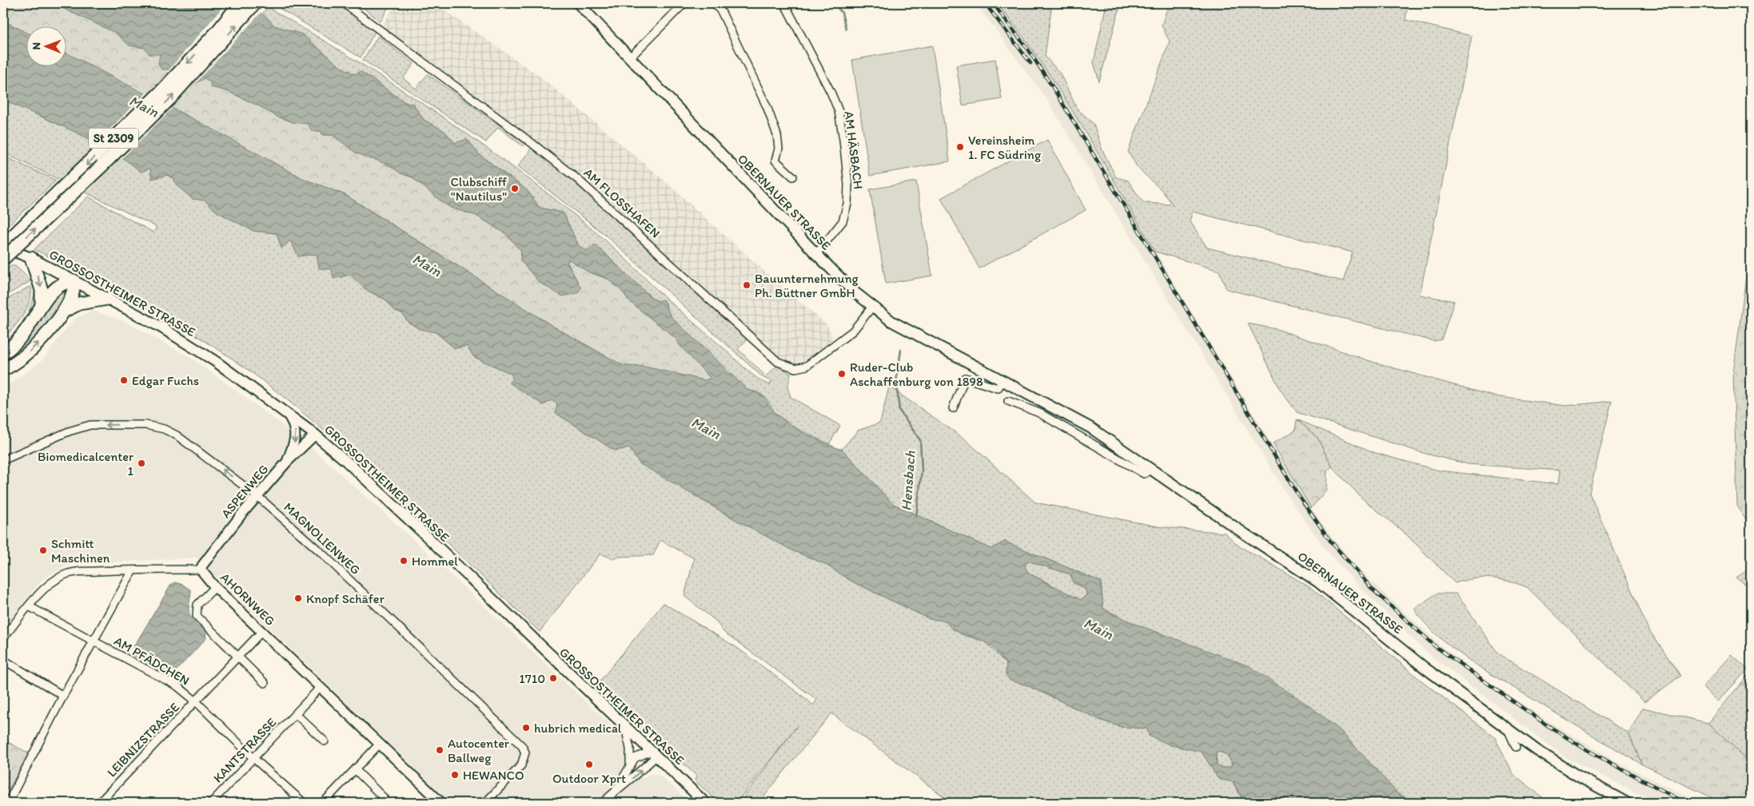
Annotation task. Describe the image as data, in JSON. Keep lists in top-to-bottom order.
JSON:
{
  "streets": {
    "highway": ["St 2309"],
    "main road": ["OBERNAUER STRASSE", "GROSSOSTHEIMER STRASSE"],
    "street": [
      "AM HÄSBACH",
      "AM FLOSSHAFEN",
      "ASPENWEG",
      "MAGNOLIENWEG",
      "AHORNWEG",
      "AM PFÄDCHEN",
      "LEIBNIZSTRASSE",
      "KANTSTRASSE"
    ]
  },
  "crossings": [
    ["St 2309", "GROSSOSTHEIMER STRASSE"],
    ["AM HÄSBACH", "OBERNAUER STRASSE"],
    ["OBERNAUER STRASSE", "AM FLOSSHAFEN"],
    ["GROSSOSTHEIMER STRASSE", "ASPENWEG"],
    ["ASPENWEG", "MAGNOLIENWEG"],
    ["ASPENWEG", "AHORNWEG"],
    ["AHORNWEG", "LEIBNIZSTRASSE"],
    ["AHORNWEG", "KANTSTRASSE"],
    ["AM PFÄDCHEN", "LEIBNIZSTRASSE"],
    ["AM PFÄDCHEN", "KANTSTRASSE"]
  ],
  "one_way": ["MAGNOLIENWEG"],
  "water": ["Main", "Hensbach"],
  "places": [
    "Vereinsheim 1. FC Südring",
    "Clubschiff \"Nautilus\"",
    "Bauunternehmung Ph. Büttner GmbH",
    "Ruder-Club Aschaffenburg von 1898",
    "Edgar Fuchs",
    "Biomedicalcenter 1",
    "Schmitt Maschinen",
    "Hommel",
    "Knopf Schäfer",
    "1710",
    "hubrich medical",
    "Autocenter Ballweg",
    "Outdoor Xprt",
    "HEWANCO"
  ],
  "north": "left"
}
